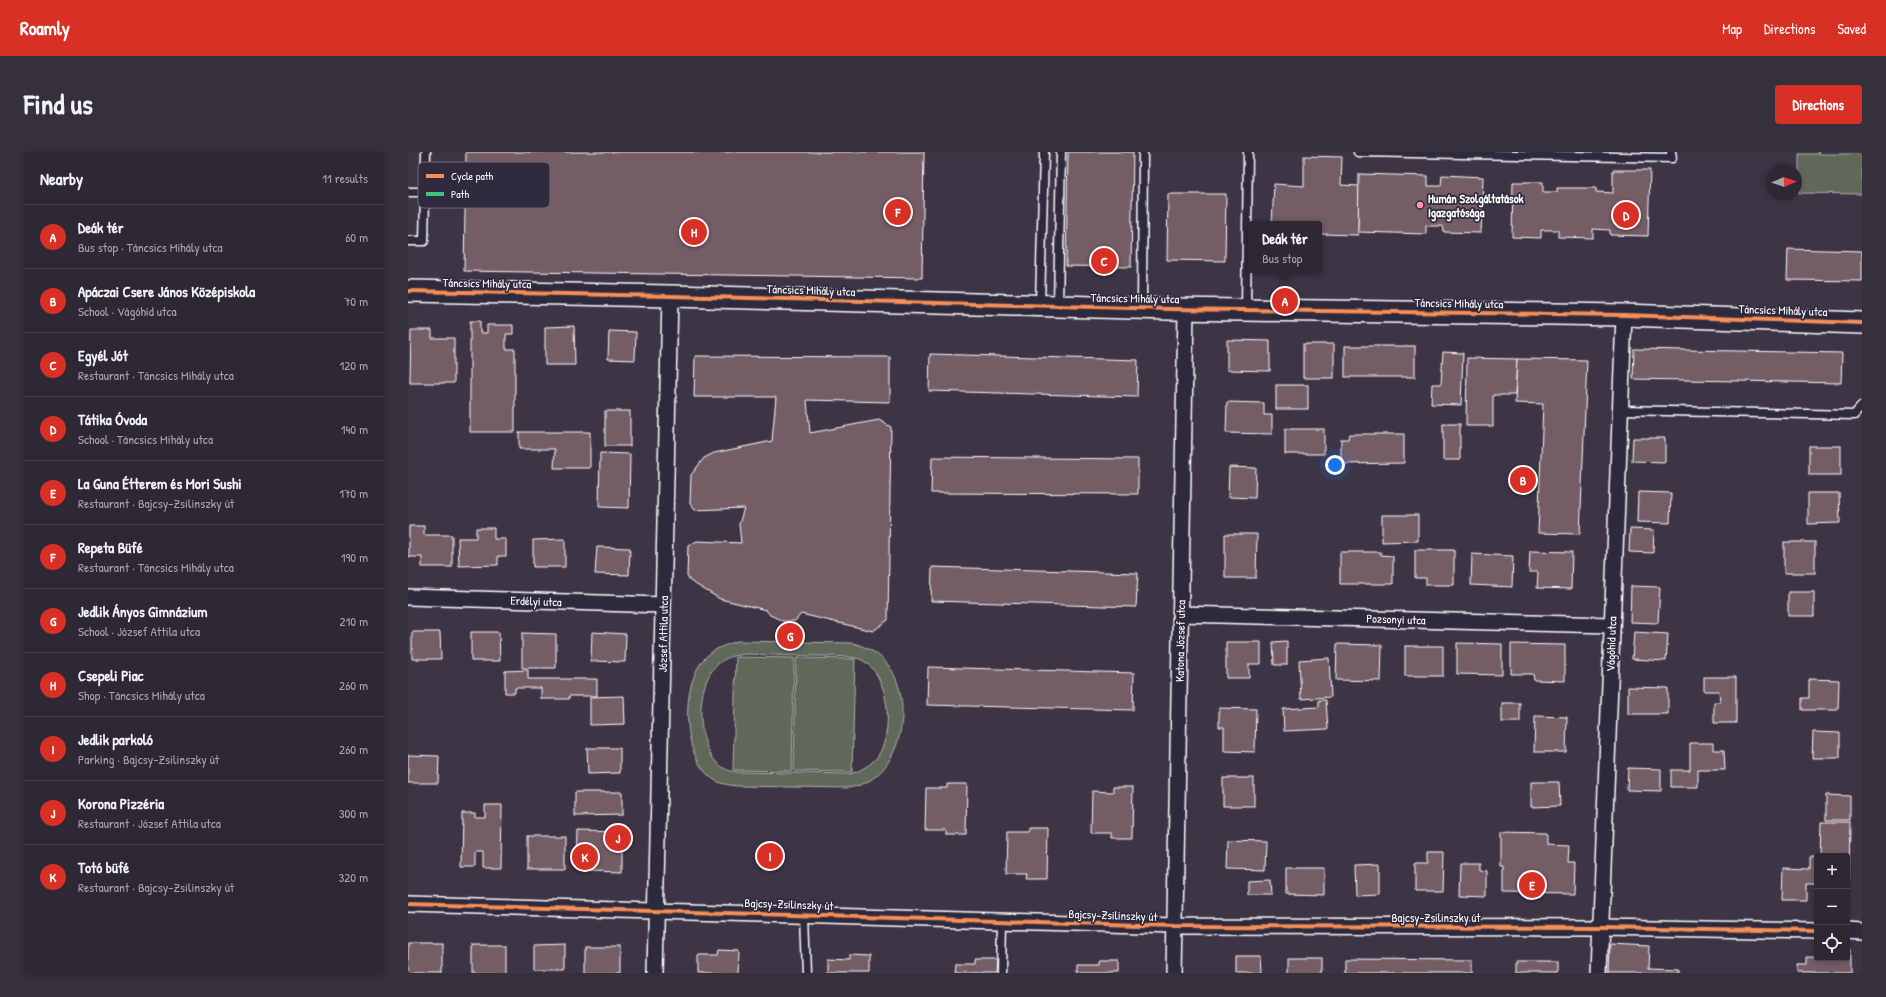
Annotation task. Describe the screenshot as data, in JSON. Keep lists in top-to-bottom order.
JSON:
{
  "streets": {
    "street": [
      "Táncsics Mihály utca",
      "Erdélyi utca",
      "Pozsonyi utca",
      "József Attila utca",
      "Katona József utca",
      "Vágóhíd utca",
      "Bajcsy-Zsilinszky út"
    ]
  },
  "crossings": [
    ["Táncsics Mihály utca", "József Attila utca"],
    ["Táncsics Mihály utca", "Katona József utca"],
    ["Táncsics Mihály utca", "Vágóhíd utca"],
    ["Erdélyi utca", "József Attila utca"],
    ["Pozsonyi utca", "Katona József utca"],
    ["Pozsonyi utca", "Vágóhíd utca"],
    ["József Attila utca", "Bajcsy-Zsilinszky út"],
    ["Katona József utca", "Bajcsy-Zsilinszky út"],
    ["Vágóhíd utca", "Bajcsy-Zsilinszky út"]
  ],
  "places": ["Humán Szolgáltatások Igazgatósága"],
  "legend": ["Cycle path", "Path"],
  "north": "right",
  "page": {
    "header": "Roamly",
    "nav": ["Map", "Directions", "Saved"],
    "title": "Find us",
    "buttons": "Directions",
    "heading": ["Nearby", "11 results"],
    "pins": [
      "F",
      "D",
      "H",
      "C",
      "A",
      "B",
      "G",
      "J",
      "I",
      "K",
      "E"
    ],
    "list": [
      {
        "mark": "A",
        "name": "Deák tér",
        "note": "Bus stop · Táncsics Mihály utca",
        "value": "60 m"
      },
      {
        "mark": "B",
        "name": "Apáczai Csere János Középiskola",
        "note": "School · Vágóhíd utca",
        "value": "70 m"
      },
      {
        "mark": "C",
        "name": "Egyél Jót",
        "note": "Restaurant · Táncsics Mihály utca",
        "value": "120 m"
      },
      {
        "mark": "D",
        "name": "Tátika Óvoda",
        "note": "School · Táncsics Mihály utca",
        "value": "140 m"
      },
      {
        "mark": "E",
        "name": "La Guna Étterem és Mori Sushi",
        "note": "Restaurant · Bajcsy-Zsilinszky út",
        "value": "170 m"
      },
      {
        "mark": "F",
        "name": "Repeta Büfé",
        "note": "Restaurant · Táncsics Mihály utca",
        "value": "190 m"
      },
      {
        "mark": "G",
        "name": "Jedlik Ányos Gimnázium",
        "note": "School · József Attila utca",
        "value": "210 m"
      },
      {
        "mark": "H",
        "name": "Csepeli Piac",
        "note": "Shop · Táncsics Mihály utca",
        "value": "260 m"
      },
      {
        "mark": "I",
        "name": "Jedlik parkoló",
        "note": "Parking · Bajcsy-Zsilinszky út",
        "value": "260 m"
      },
      {
        "mark": "J",
        "name": "Korona Pizzéria",
        "note": "Restaurant · József Attila utca",
        "value": "300 m"
      },
      {
        "mark": "K",
        "name": "Totó büfé",
        "note": "Restaurant · Bajcsy-Zsilinszky út",
        "value": "320 m"
      }
    ],
    "popup": ["Deák tér", "Bus stop"],
    "map_buttons": ["+", "−"]
  }
}
